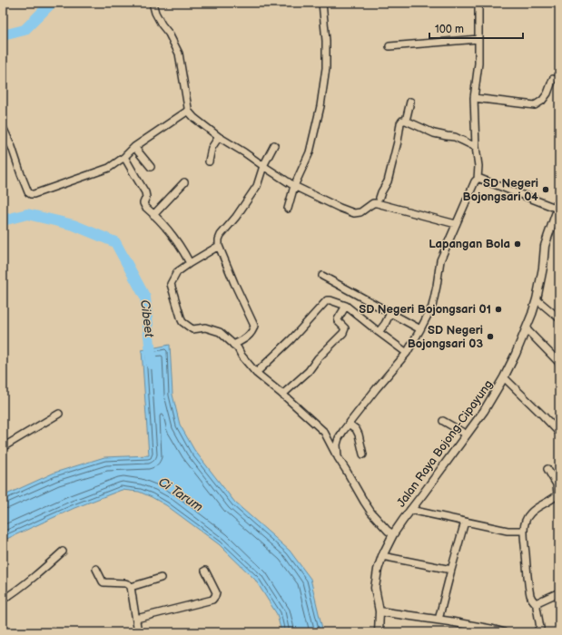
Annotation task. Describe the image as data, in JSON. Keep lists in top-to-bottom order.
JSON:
{
  "streets": {
    "street": ["Jalan Raya Bojong-Cipayung"]
  },
  "water": ["Cibeet", "Ci Tarum"],
  "places": [
    "SD Negeri Bojongsari 04",
    "Lapangan Bola",
    "SD Negeri Bojongsari 01",
    "SD Negeri Bojongsari 03"
  ],
  "scale_bar": "100 m"
}
